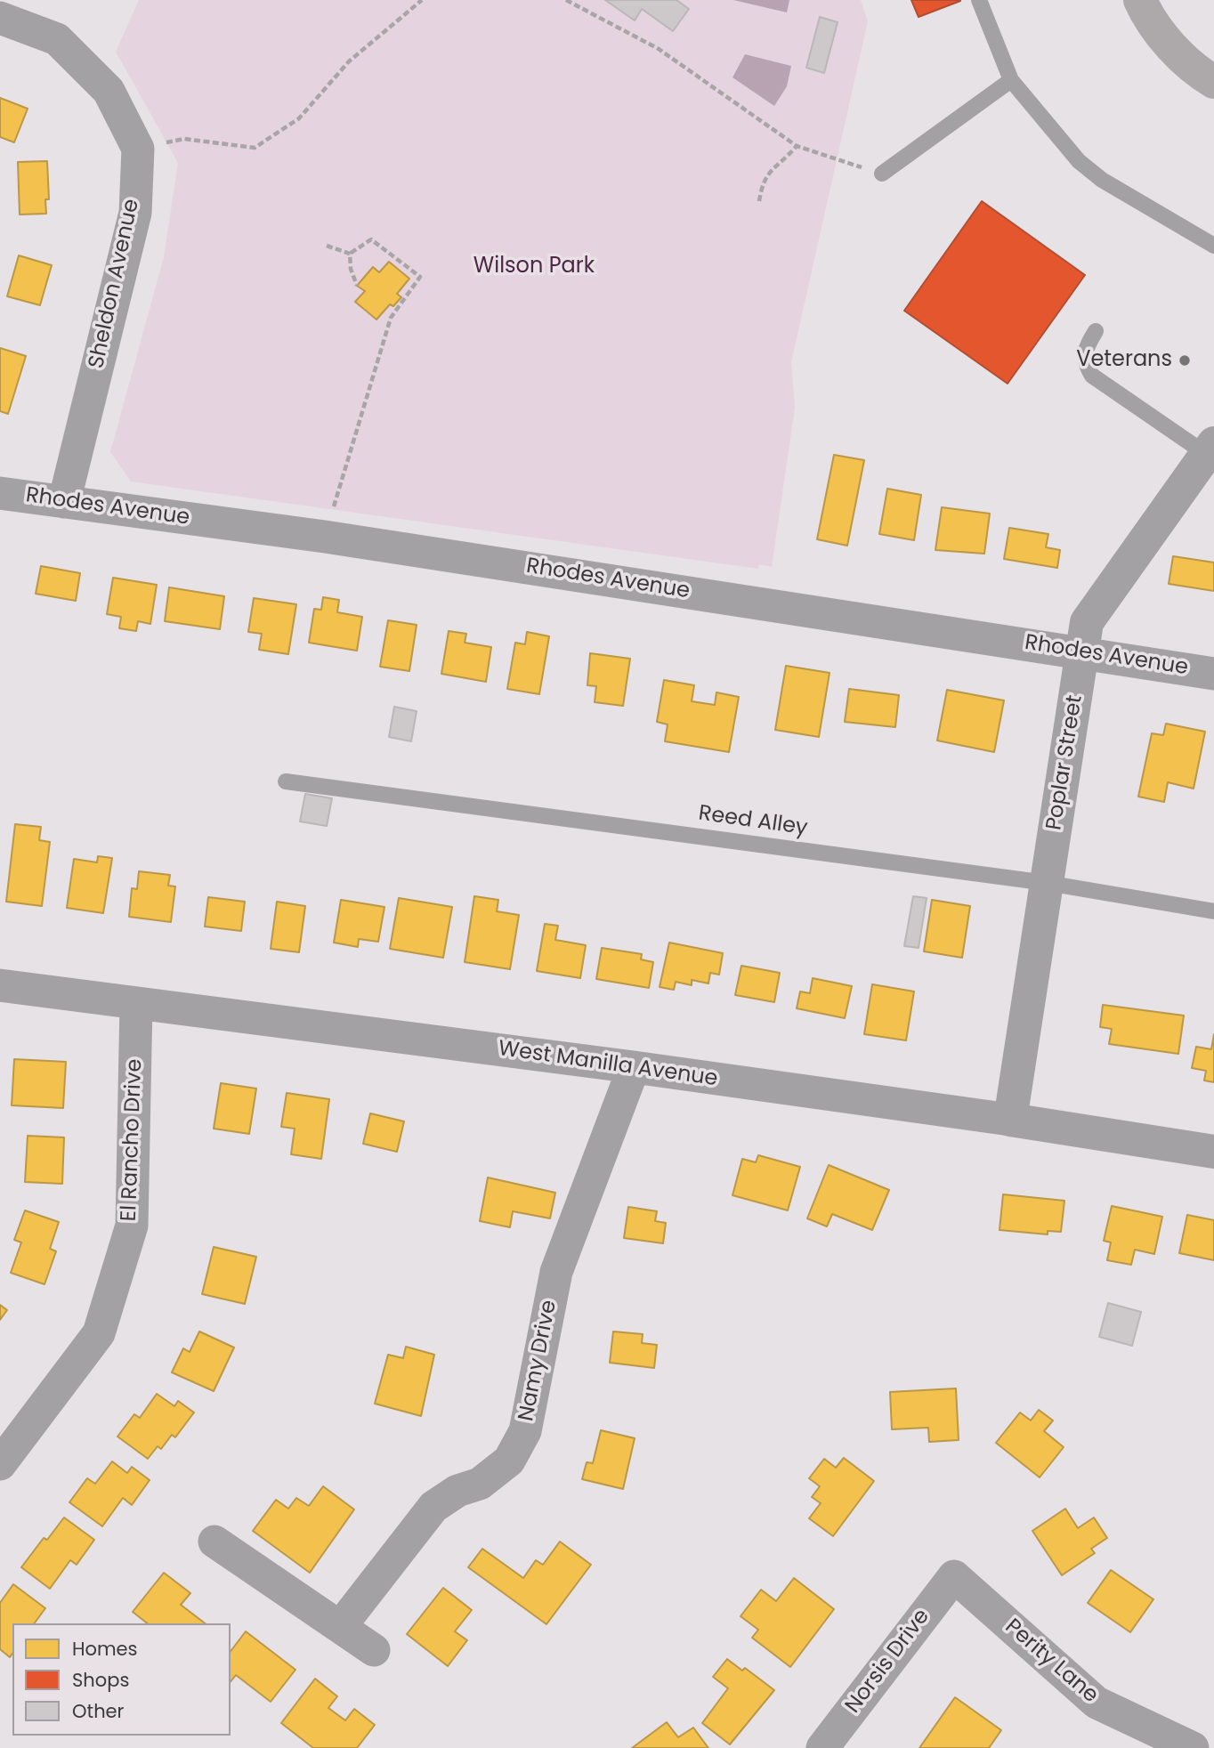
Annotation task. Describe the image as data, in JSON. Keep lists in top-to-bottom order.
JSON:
{
  "streets": {
    "street": [
      "Sheldon Avenue",
      "Rhodes Avenue",
      "Poplar Street",
      "West Manilla Avenue",
      "El Rancho Drive",
      "Namy Drive",
      "Norsis Drive",
      "Perity Lane"
    ],
    "lane": ["Reed Alley"]
  },
  "crossings": [
    ["Sheldon Avenue", "Rhodes Avenue"],
    ["Rhodes Avenue", "Poplar Street"],
    ["Poplar Street", "Reed Alley"],
    ["Poplar Street", "West Manilla Avenue"],
    ["West Manilla Avenue", "El Rancho Drive"],
    ["West Manilla Avenue", "Namy Drive"],
    ["Norsis Drive", "Perity Lane"]
  ],
  "parks": ["Wilson Park"],
  "places": ["Veterans"],
  "legend": ["Homes", "Shops", "Other"]
}
